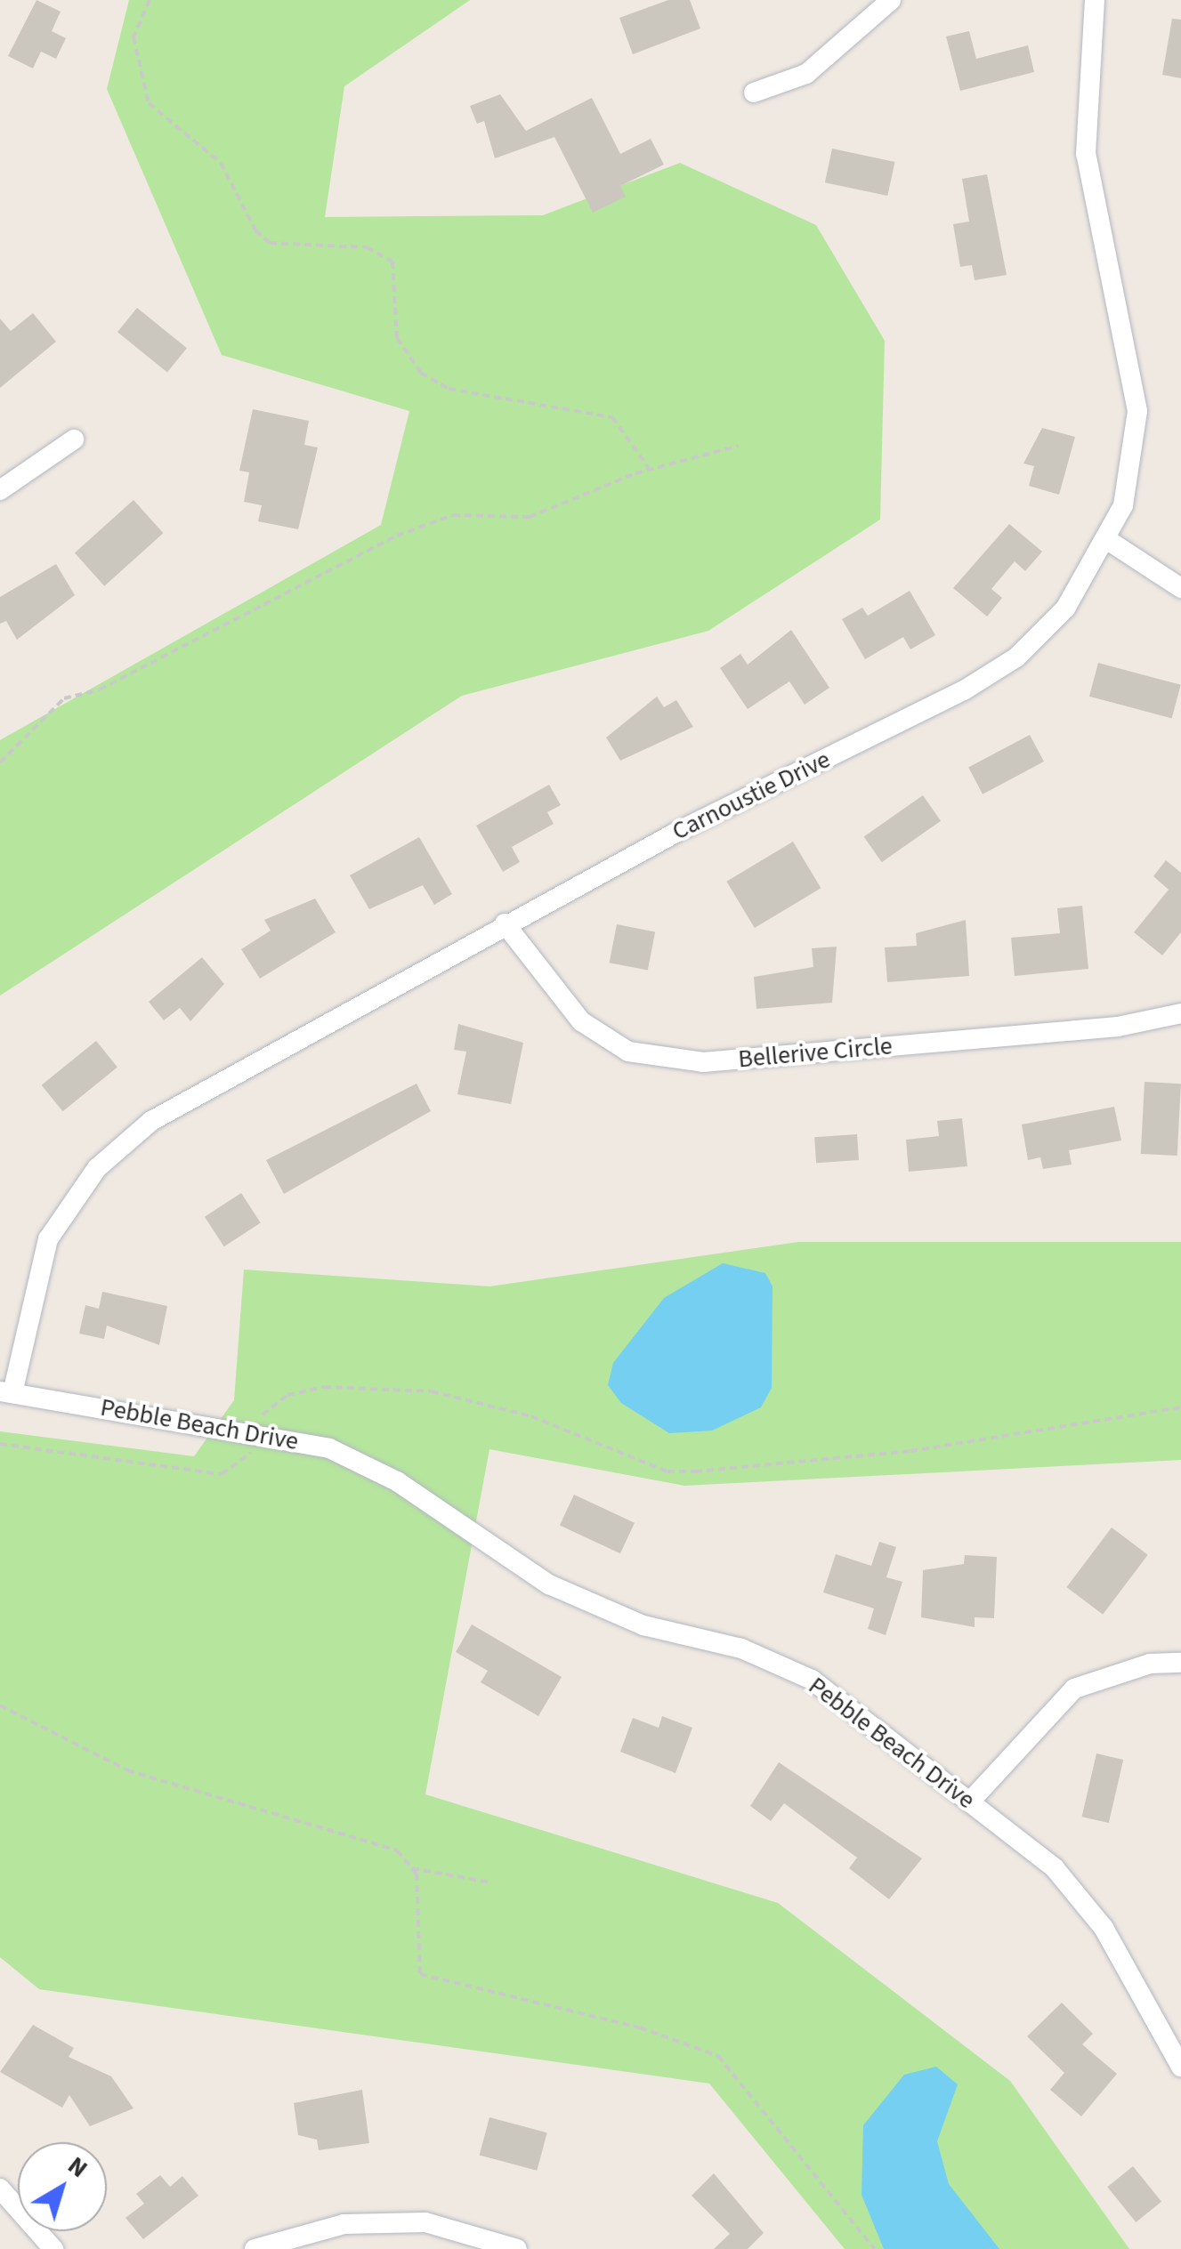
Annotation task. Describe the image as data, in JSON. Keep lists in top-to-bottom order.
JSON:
{
  "streets": {
    "street": ["Carnoustie Drive", "Bellerive Circle", "Pebble Beach Drive"]
  },
  "crossings": [
    ["Carnoustie Drive", "Bellerive Circle"],
    ["Carnoustie Drive", "Pebble Beach Drive"]
  ],
  "north": "top right"
}
